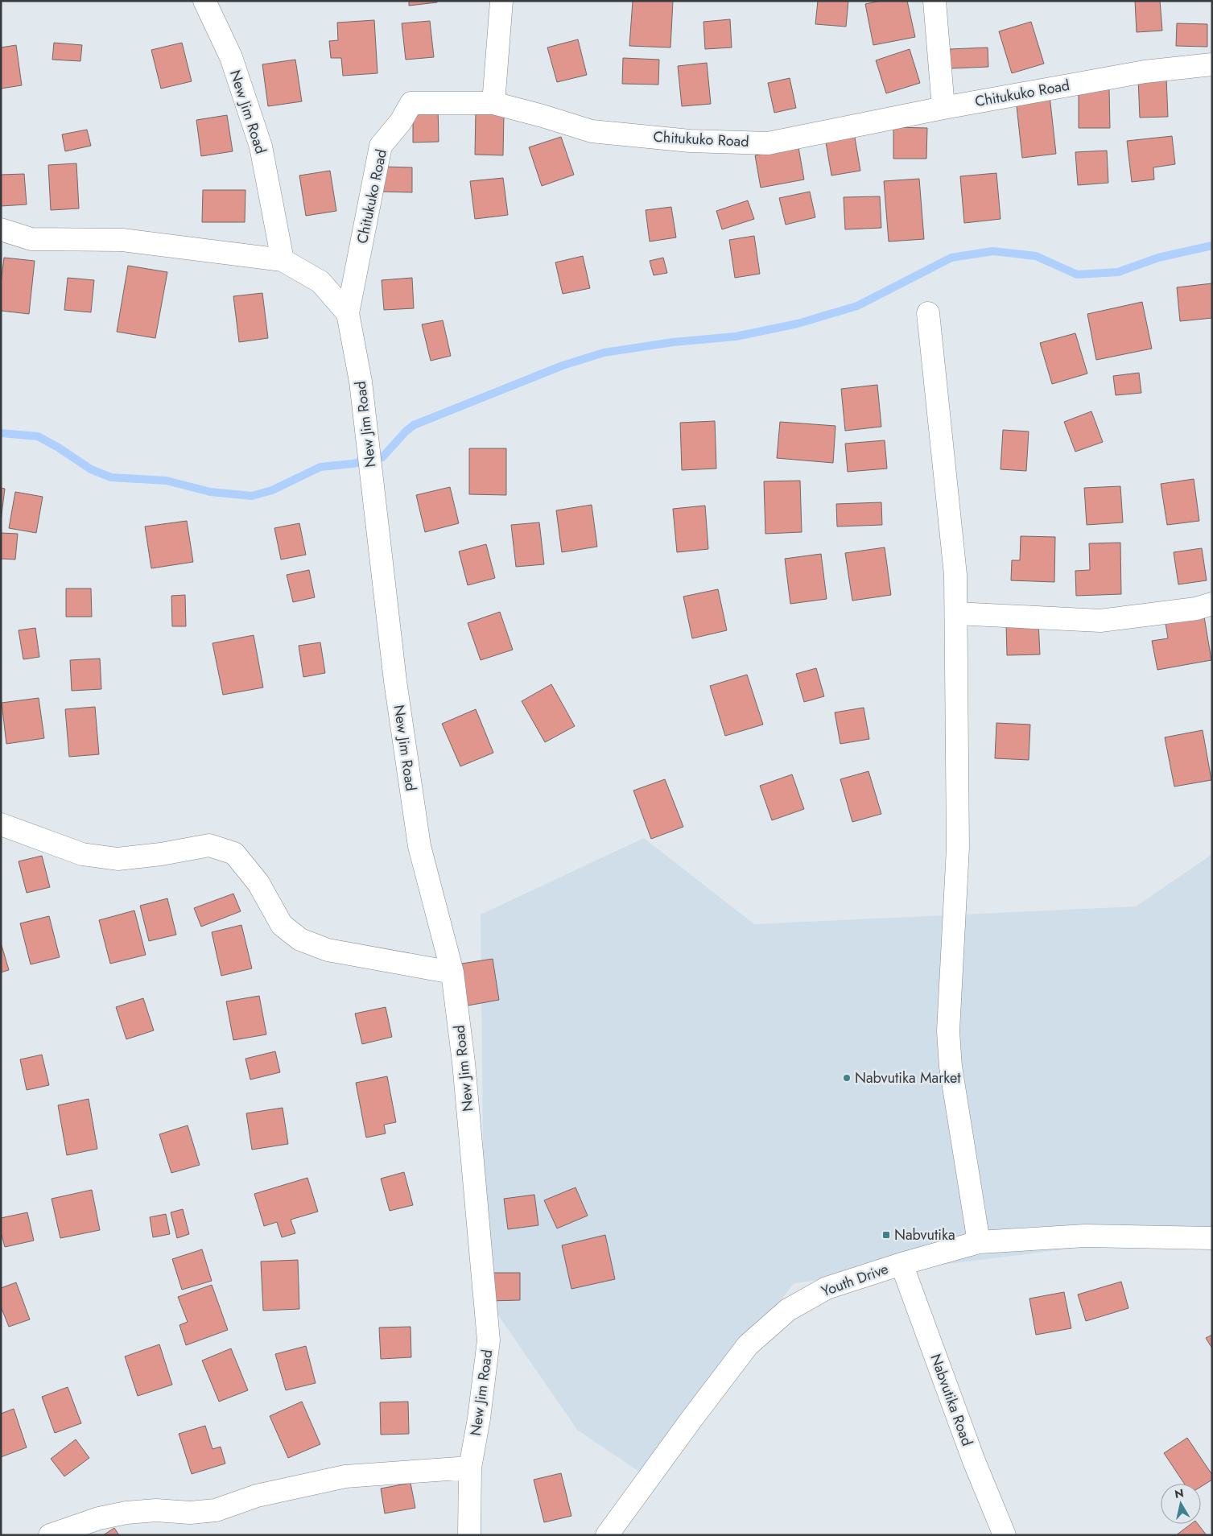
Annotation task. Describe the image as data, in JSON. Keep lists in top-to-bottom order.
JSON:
{
  "streets": {
    "street": [
      "Chitukuko Road",
      "New Jim Road",
      "Youth Drive",
      "Nabvutika Road"
    ]
  },
  "crossings": [
    ["Chitukuko Road", "New Jim Road"],
    ["Youth Drive", "Nabvutika Road"]
  ],
  "places": {
    "other": ["Nabvutika Market"],
    "transit": ["Nabvutika"]
  },
  "north": "top"
}
